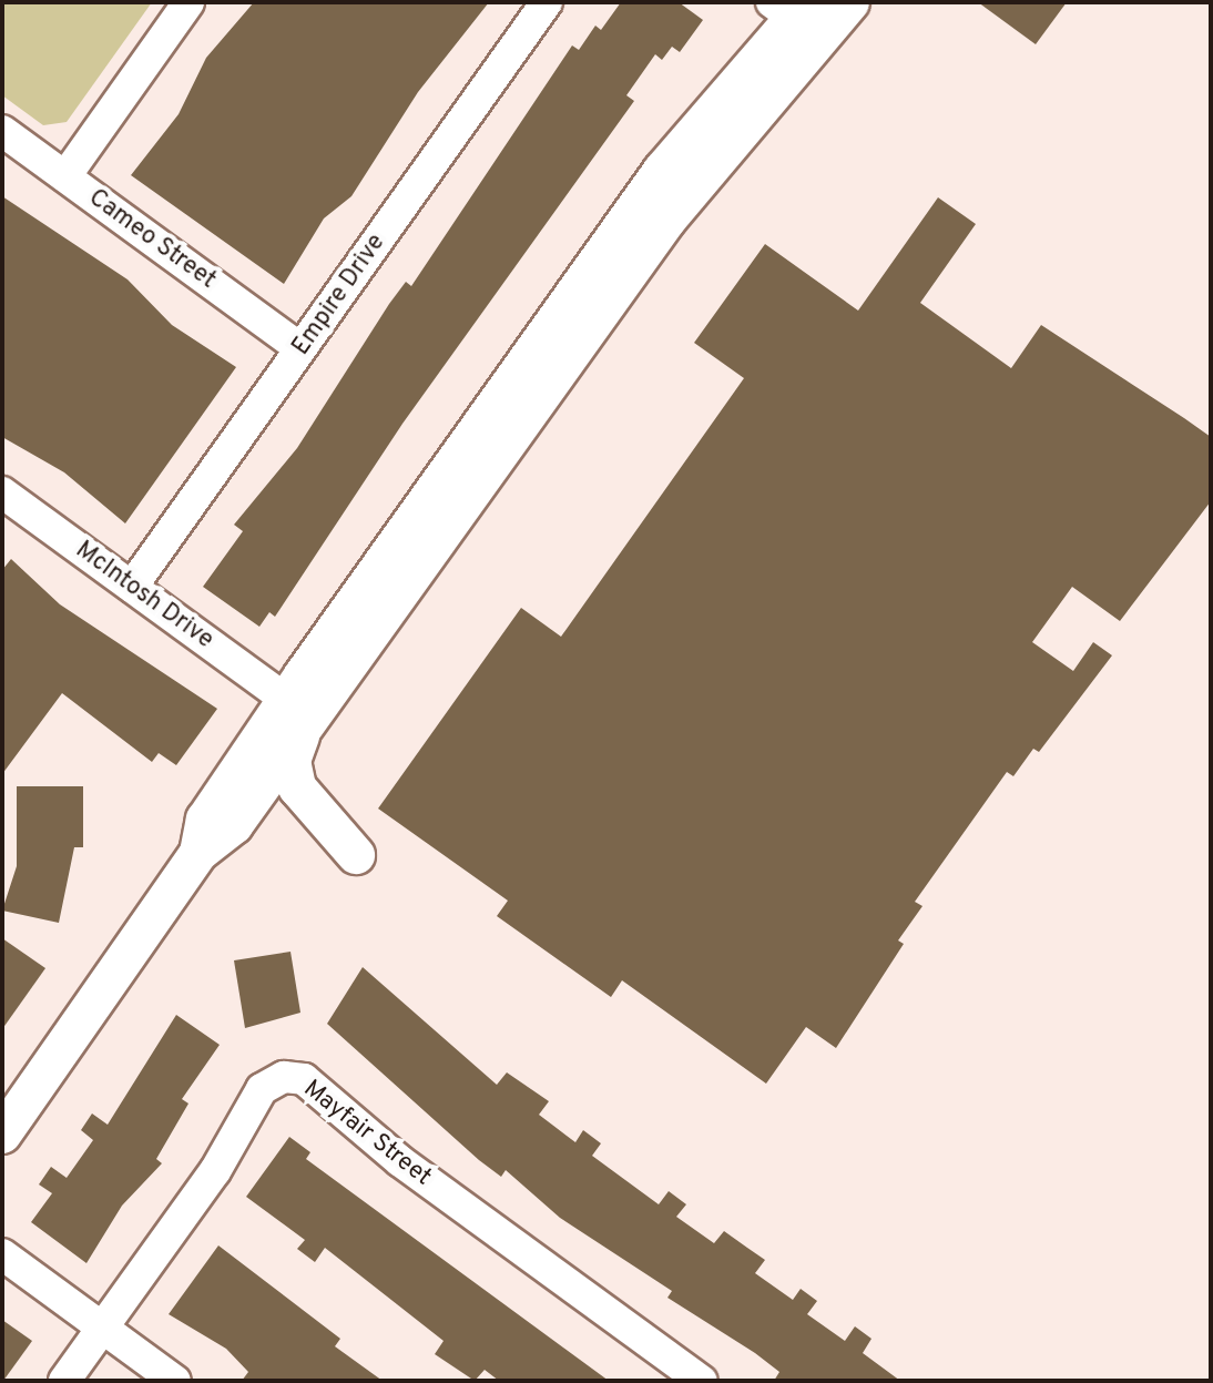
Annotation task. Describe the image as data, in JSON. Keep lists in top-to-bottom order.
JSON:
{
  "streets": {
    "street": [
      "Cameo Street",
      "Empire Drive",
      "McIntosh Drive",
      "Mayfair Street"
    ]
  },
  "crossings": [
    ["Cameo Street", "Empire Drive"],
    ["Empire Drive", "McIntosh Drive"]
  ]
}
